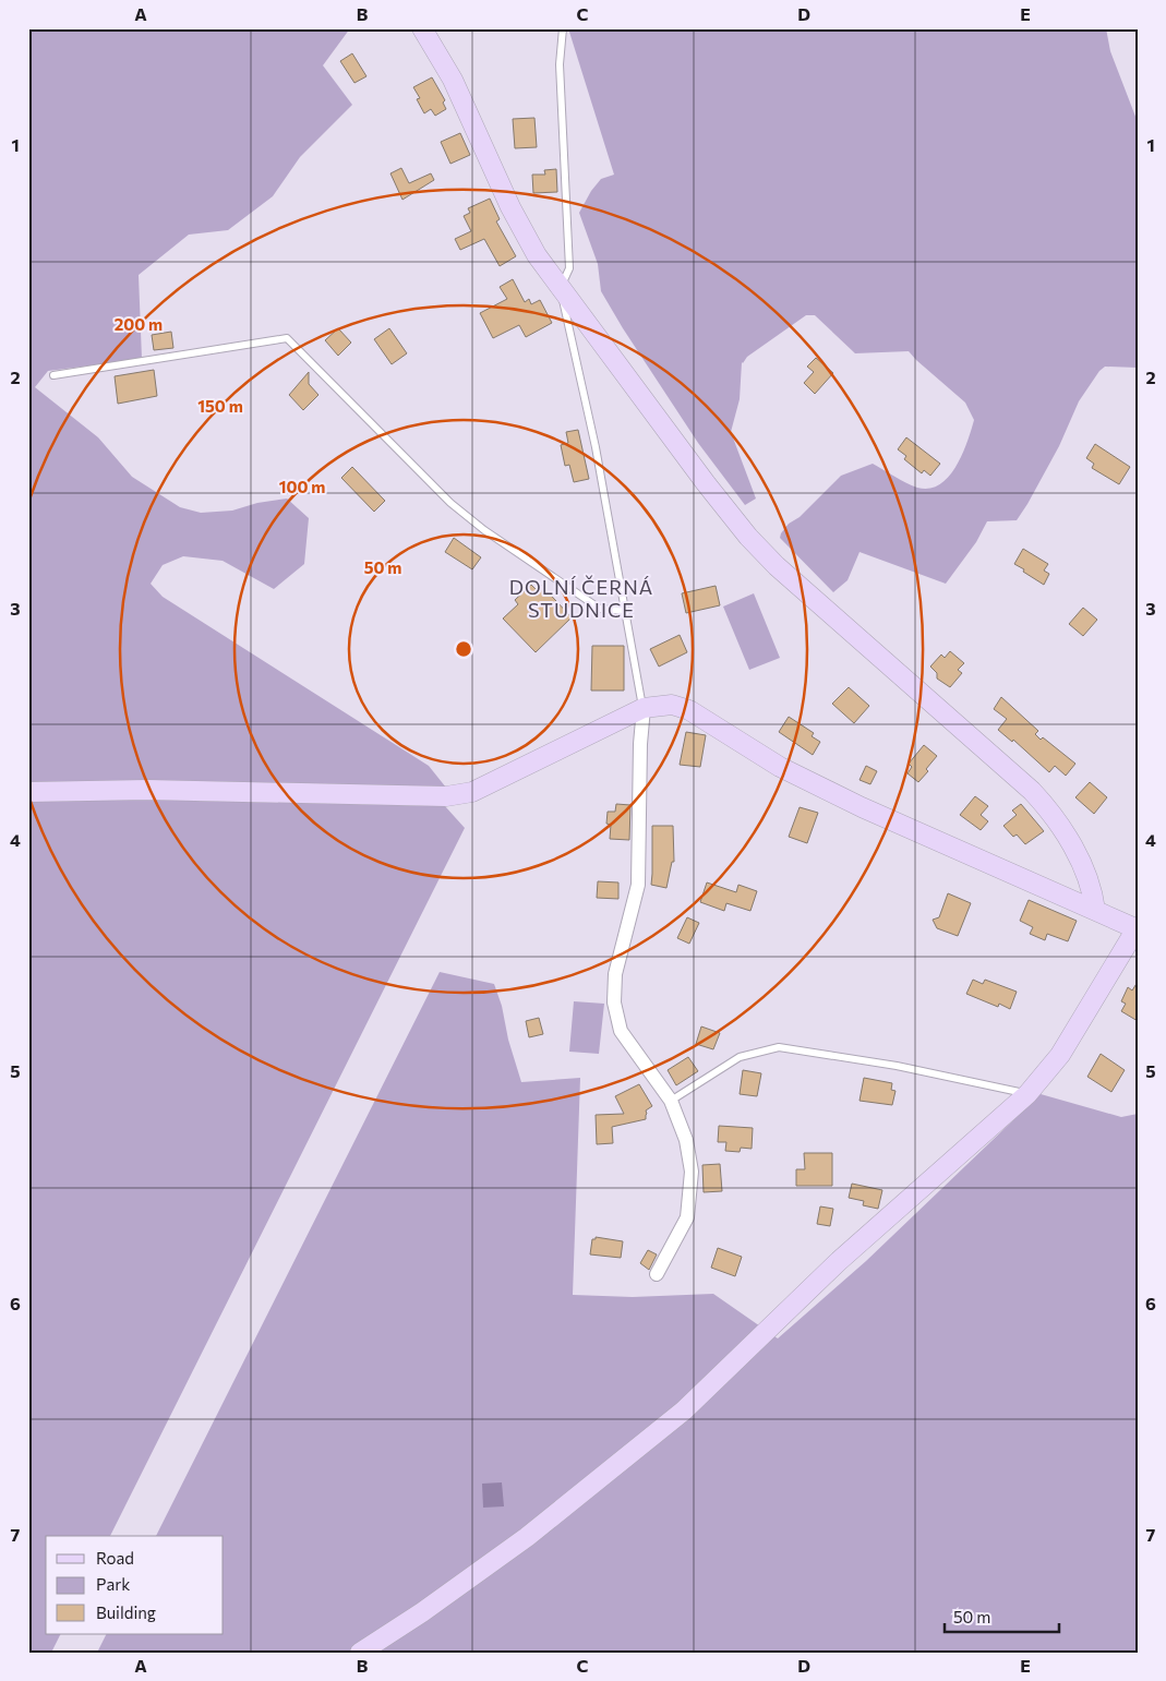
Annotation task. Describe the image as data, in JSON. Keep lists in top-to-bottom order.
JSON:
{
  "districts": ["DOLNÍ ČERNÁ STUDNICE"],
  "legend": ["Road", "Park", "Building"],
  "scale_bar": "50 m",
  "grid": {
    "columns": [
      "A",
      "B",
      "C",
      "D",
      "E"
    ],
    "rows": [
      "1",
      "2",
      "3",
      "4",
      "5",
      "6",
      "7"
    ]
  },
  "rings": [
    "200 m",
    "150 m",
    "100 m",
    "50 m"
  ]
}
